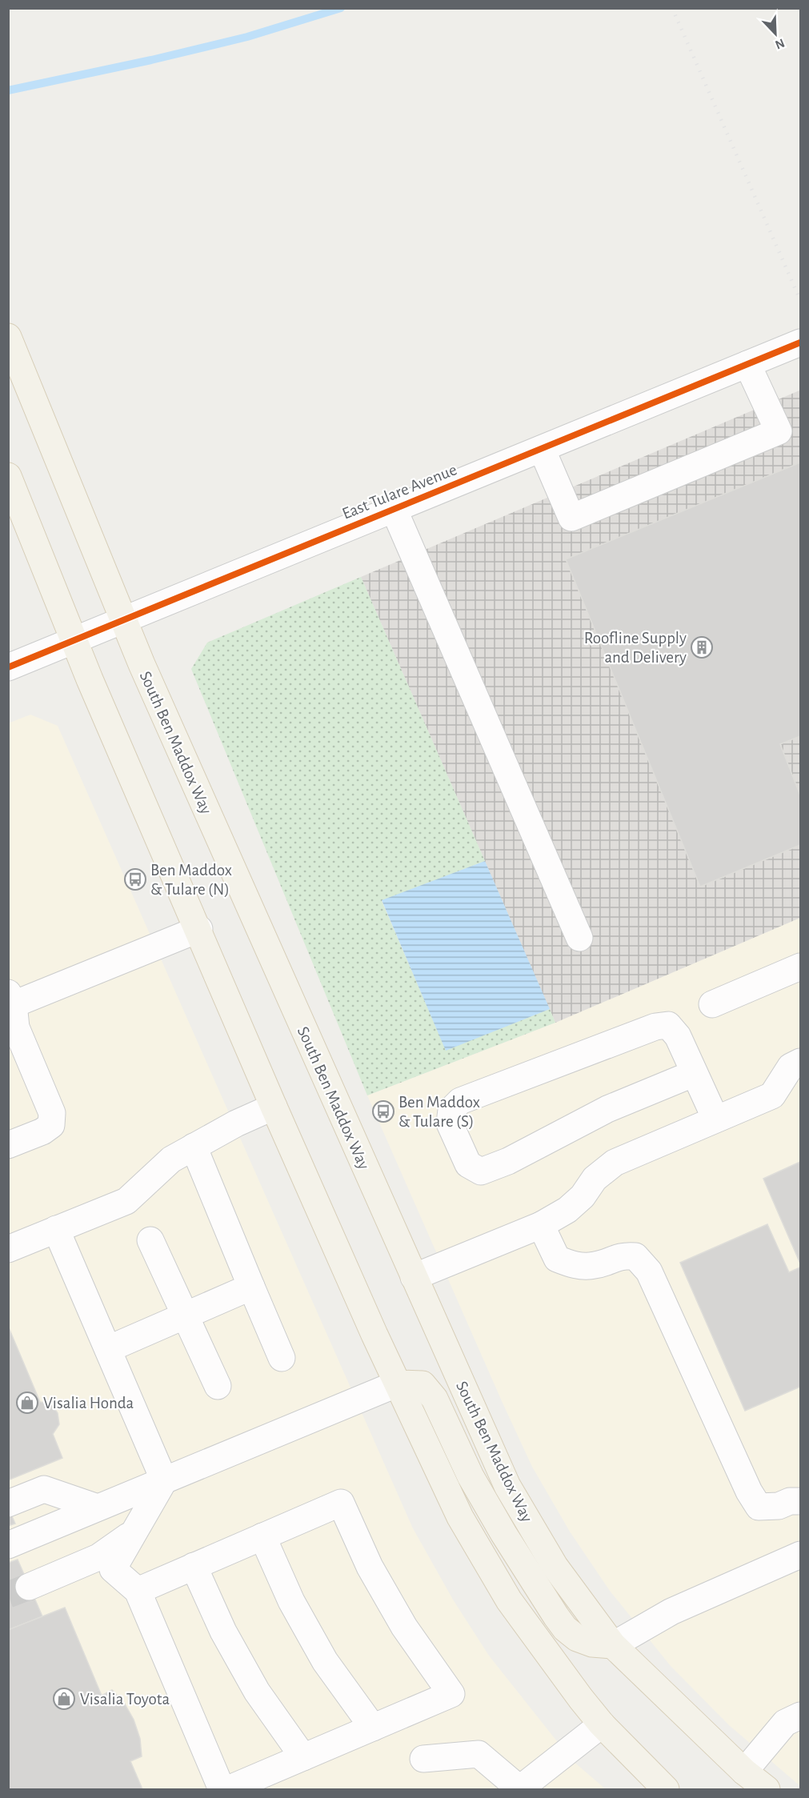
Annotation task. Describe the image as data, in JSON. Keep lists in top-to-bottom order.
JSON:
{
  "streets": {
    "main road": ["South Ben Maddox Way"],
    "street": ["East Tulare Avenue"]
  },
  "crossings": [
    ["East Tulare Avenue", "South Ben Maddox Way"]
  ],
  "places": {
    "building": ["Roofline Supply and Delivery"],
    "bus stop": ["Ben Maddox & Tulare (N)", "Ben Maddox & Tulare (S)"],
    "shop": ["Visalia Honda", "Visalia Toyota"]
  },
  "north": "bottom right"
}
